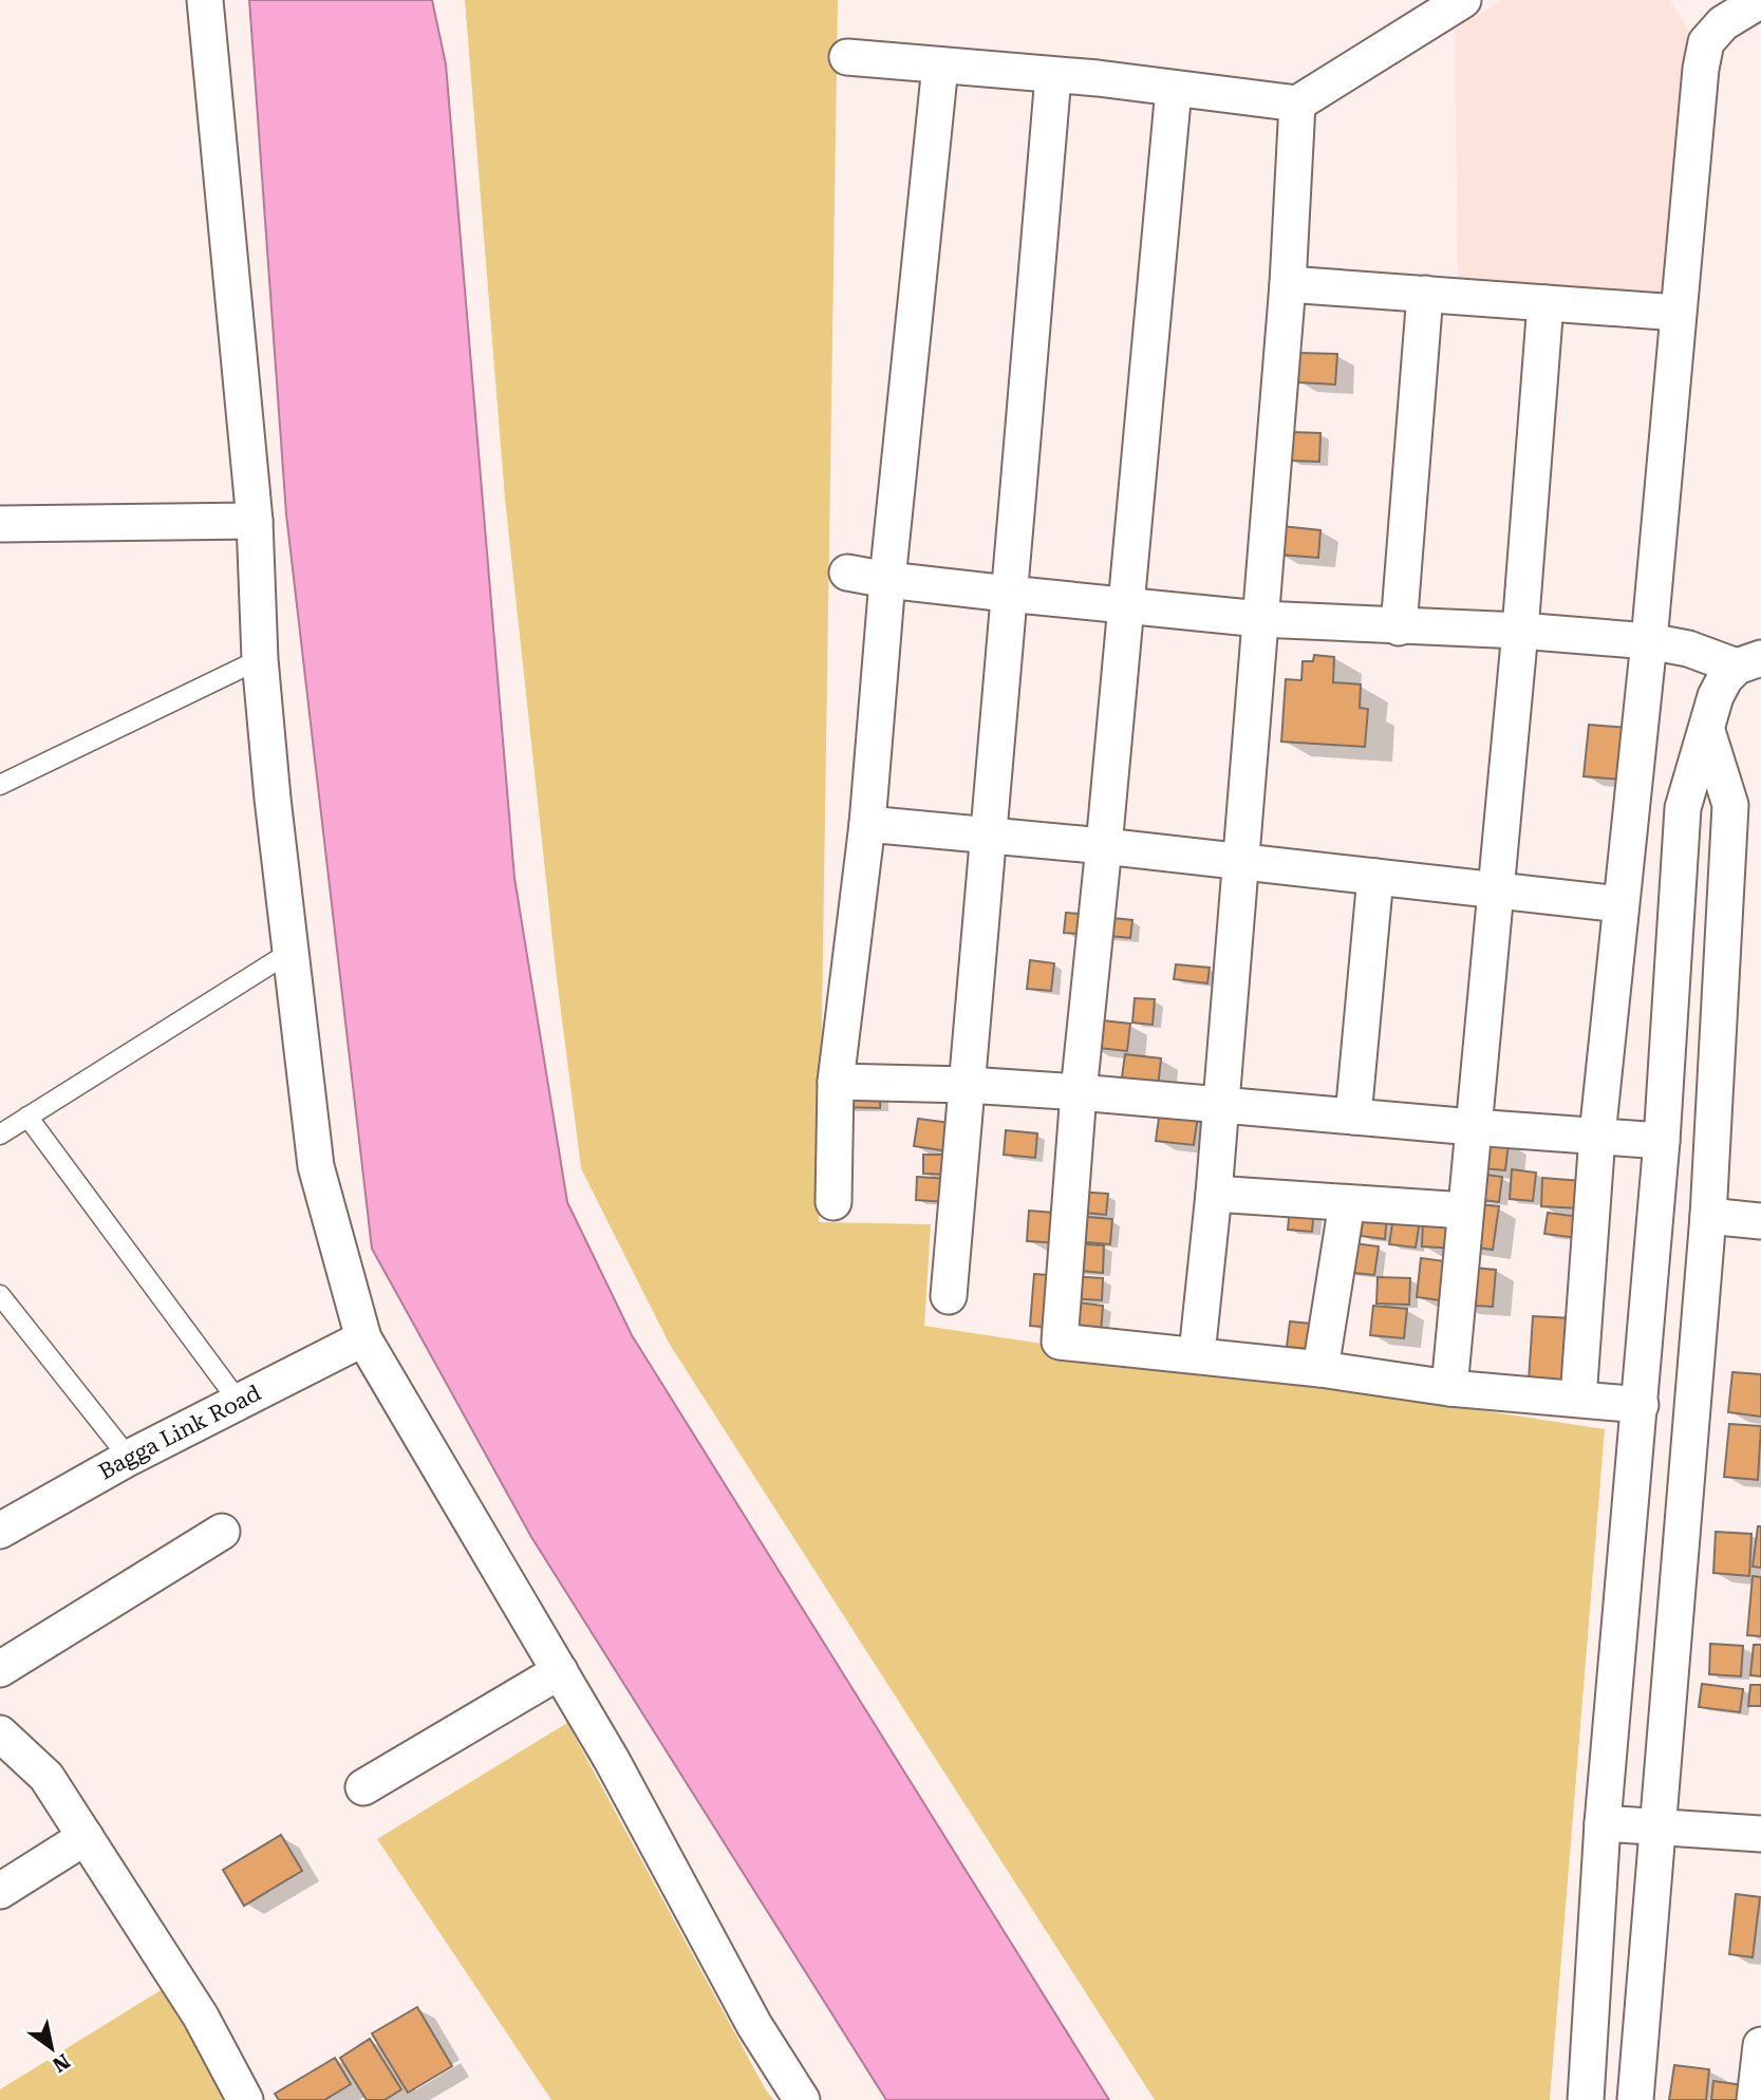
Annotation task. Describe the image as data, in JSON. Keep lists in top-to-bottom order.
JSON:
{
  "streets": {
    "street": ["Bagga Link Road"]
  },
  "north": "bottom right"
}
